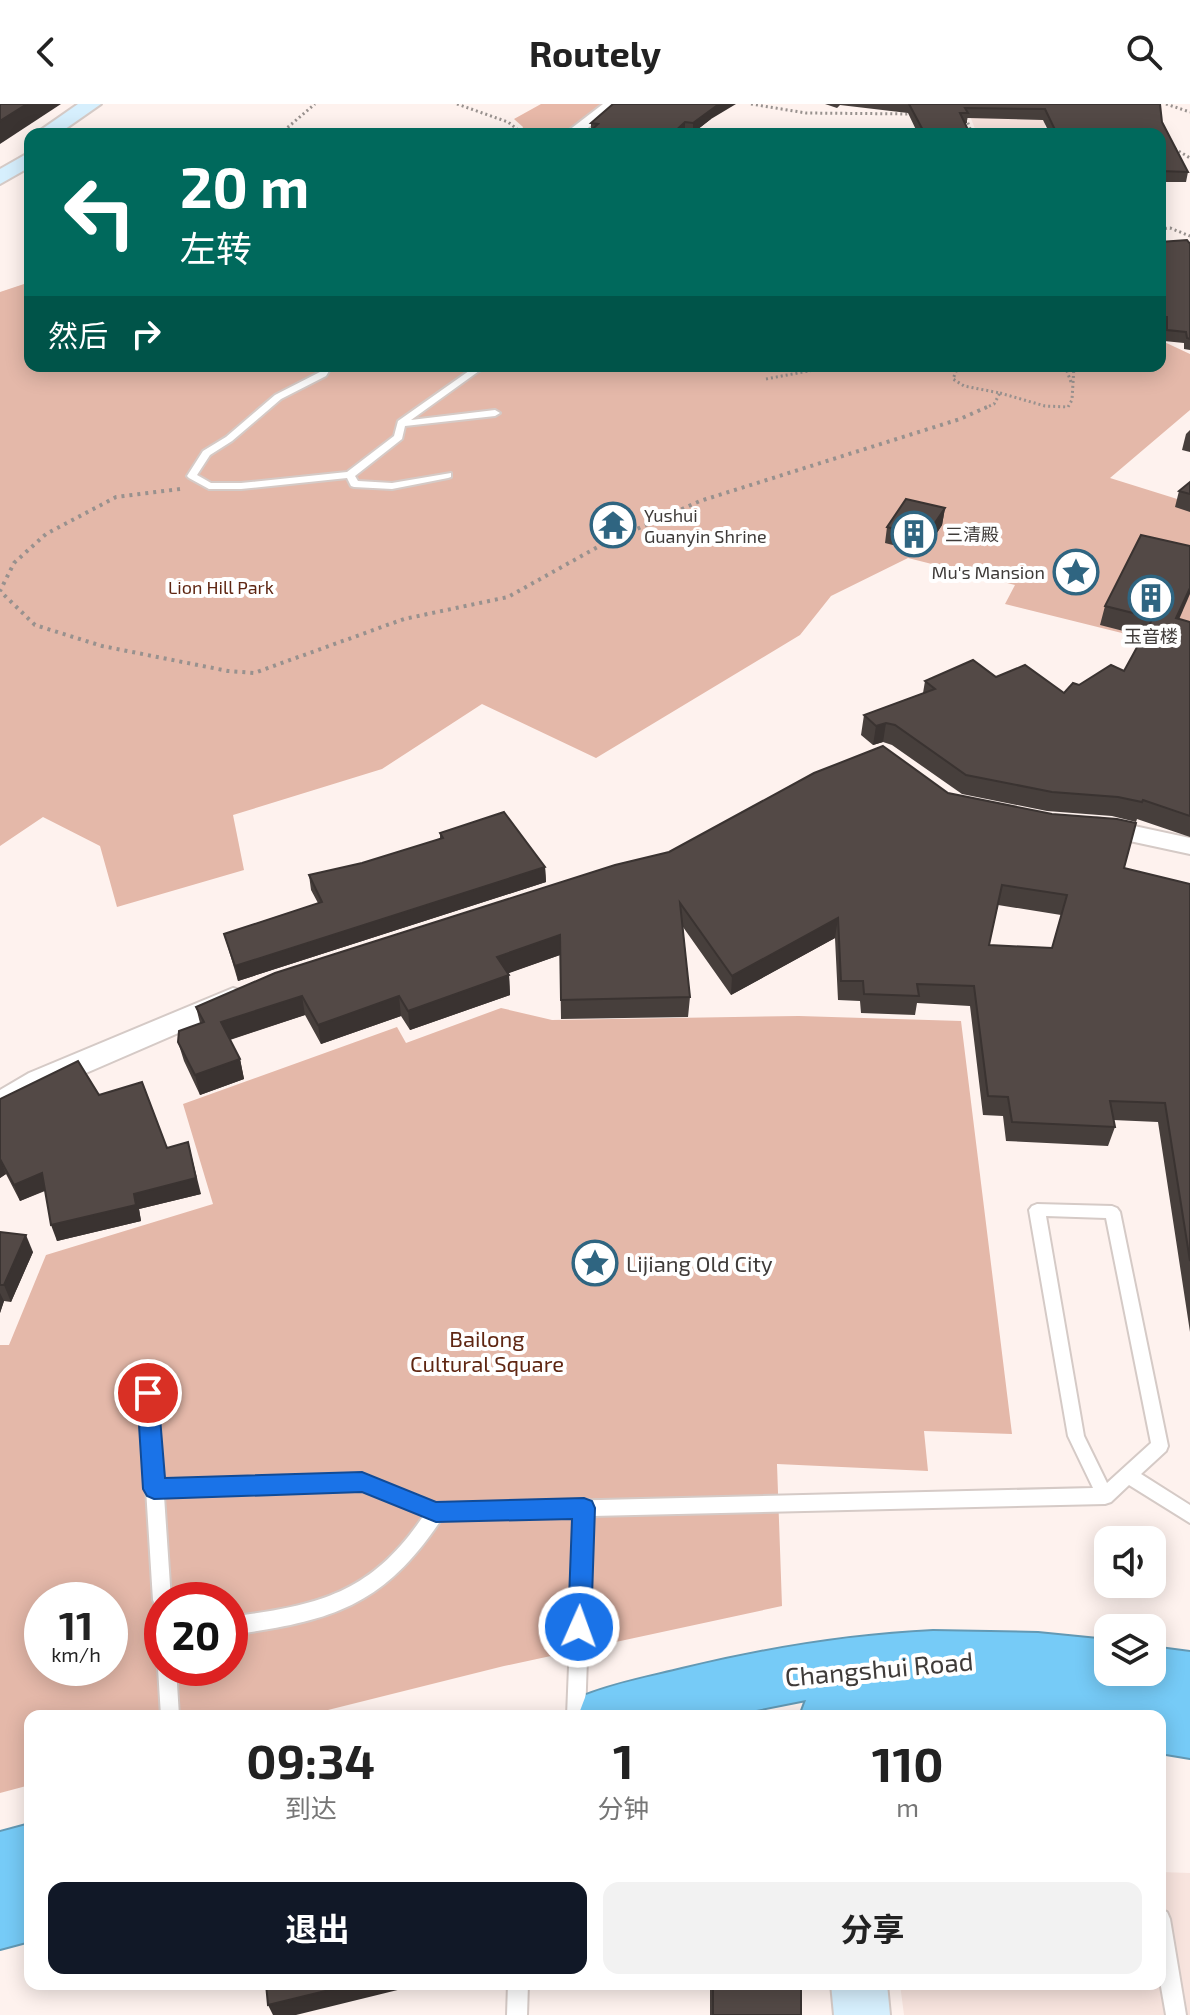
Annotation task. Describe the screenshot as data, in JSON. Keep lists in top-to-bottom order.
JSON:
{
  "streets": {
    "highway": ["Changshui Road"]
  },
  "parks": ["Lion Hill Park", "Bailong Cultural Square"],
  "places": {
    "temple": ["Yushui Guanyin Shrine"],
    "building": ["三清殿", "玉音楼"],
    "place": ["Mu's Mansion", "Lijiang Old City"]
  },
  "page": {
    "header": "Routely",
    "turn": ["20 m", "左转"],
    "then": "然后",
    "speed": "11 km/h",
    "limit": "20",
    "eta": [
      "09:34",
      "到达",
      "1",
      "分钟",
      "110",
      "m"
    ],
    "buttons": ["退出", "分享"]
  }
}
